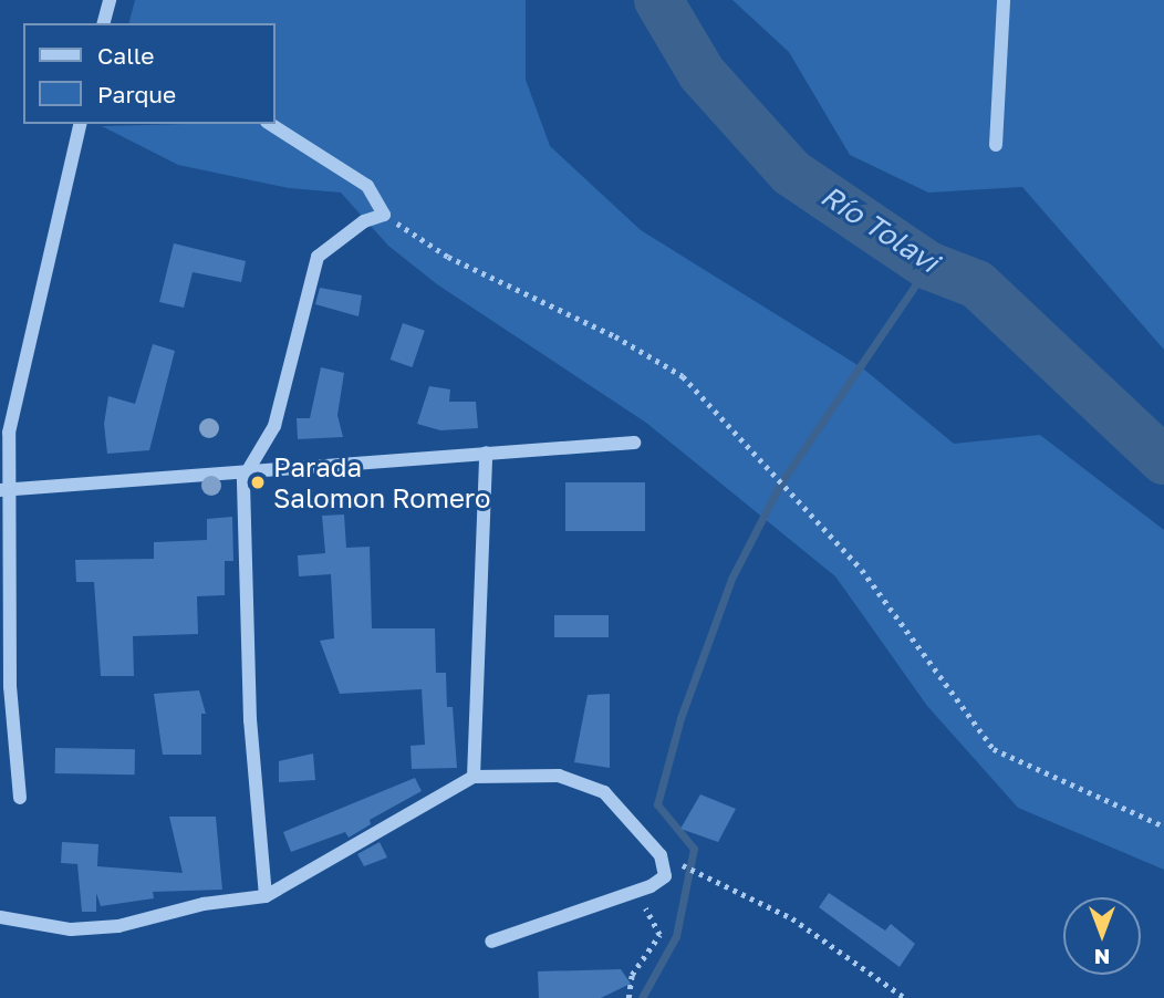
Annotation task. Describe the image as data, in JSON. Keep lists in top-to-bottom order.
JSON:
{
  "water": ["Río Tolavi"],
  "places": ["Parada Salomon Romero"],
  "legend": ["Calle", "Parque"],
  "north": "bottom"
}
